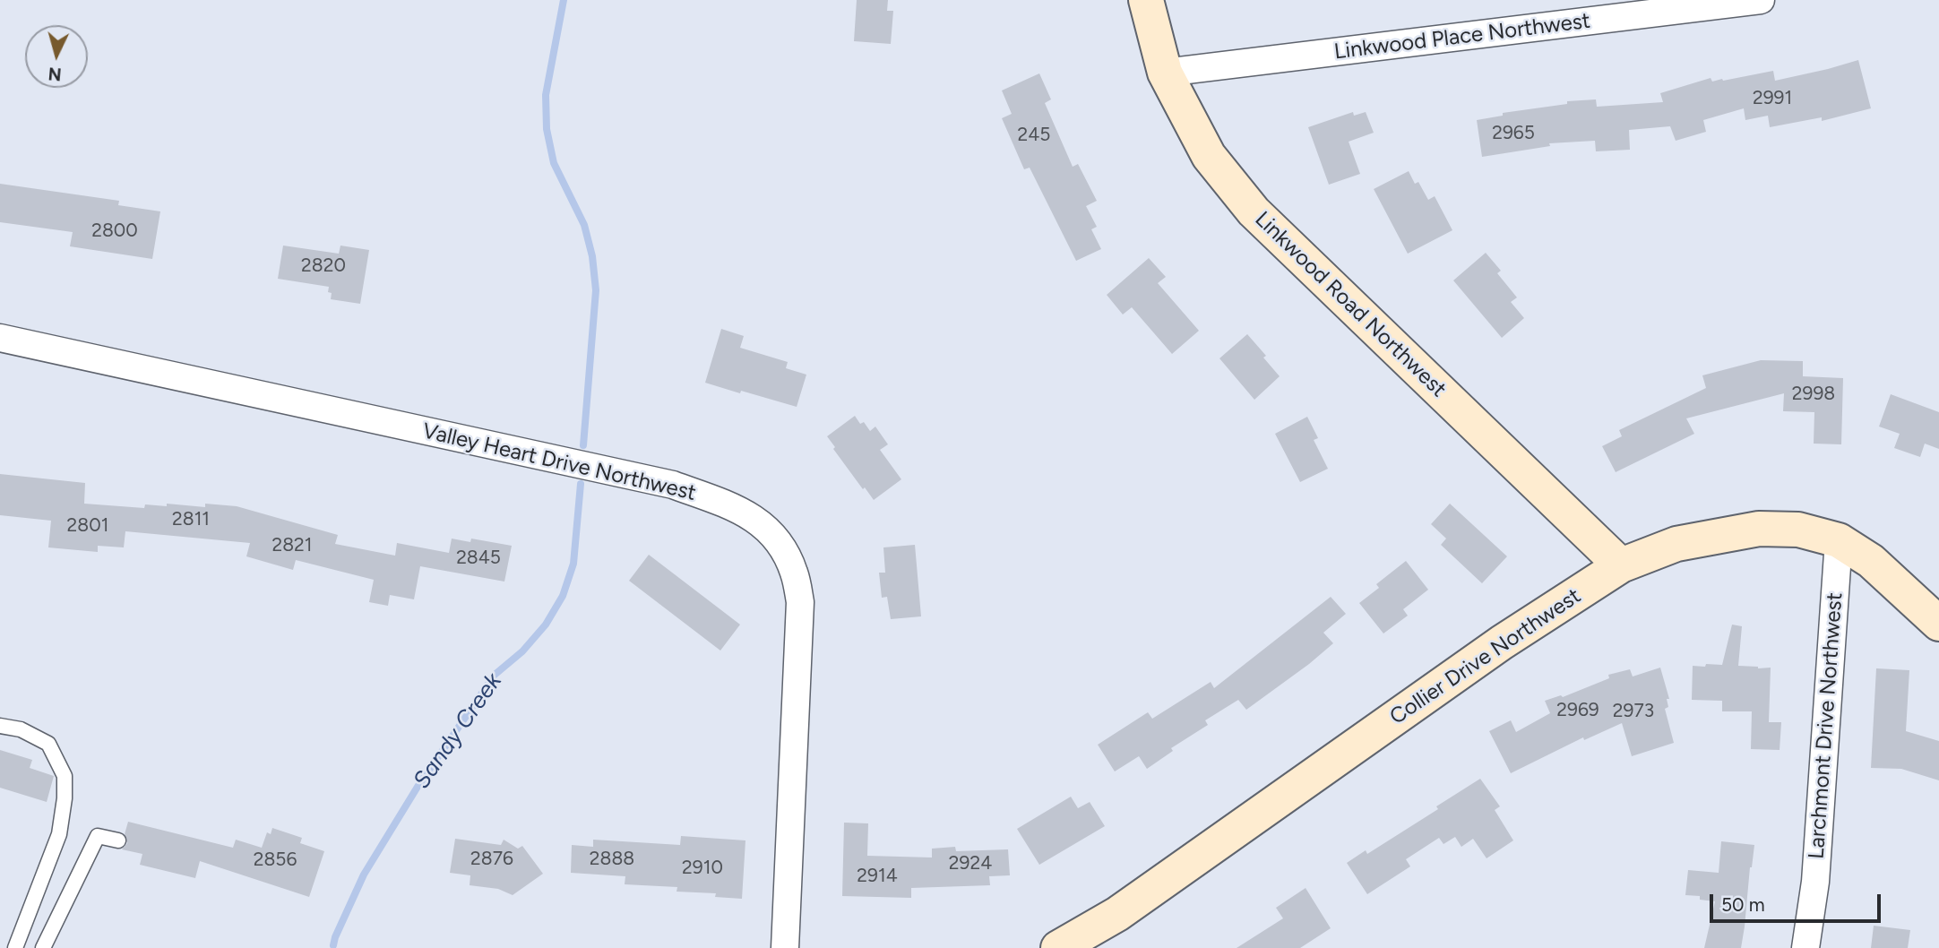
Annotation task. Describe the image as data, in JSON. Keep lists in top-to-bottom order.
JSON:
{
  "streets": {
    "main road": ["Linkwood Road Northwest", "Collier Drive Northwest"],
    "street": ["Linkwood Place Northwest", "Valley Heart Drive Northwest", "Larchmont Drive Northwest"]
  },
  "crossings": [
    ["Linkwood Place Northwest", "Linkwood Road Northwest"],
    ["Linkwood Road Northwest", "Collier Drive Northwest"],
    ["Collier Drive Northwest", "Larchmont Drive Northwest"]
  ],
  "water": ["Sandy Creek"],
  "house_numbers": [
    "2991",
    "2965",
    "245",
    "2800",
    "2820",
    "2998",
    "2811",
    "2801",
    "2821",
    "2845",
    "2969",
    "2973",
    "2876",
    "2888",
    "2856",
    "2924",
    "2910",
    "2914"
  ],
  "scale_bar": "50 m",
  "north": "bottom"
}
